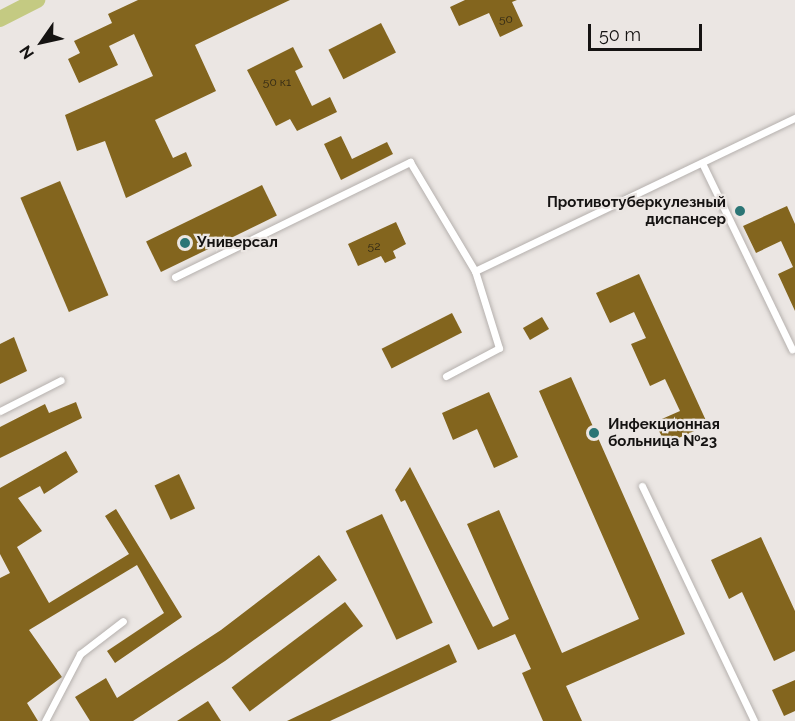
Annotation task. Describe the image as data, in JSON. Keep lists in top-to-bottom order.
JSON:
{
  "places": ["Противотуберкулезный диспансер", "Универсал", "Инфекционная больница №23"],
  "house_numbers": ["50", "50 к1", "52"],
  "scale_bar": "50 m",
  "north": "bottom left"
}
